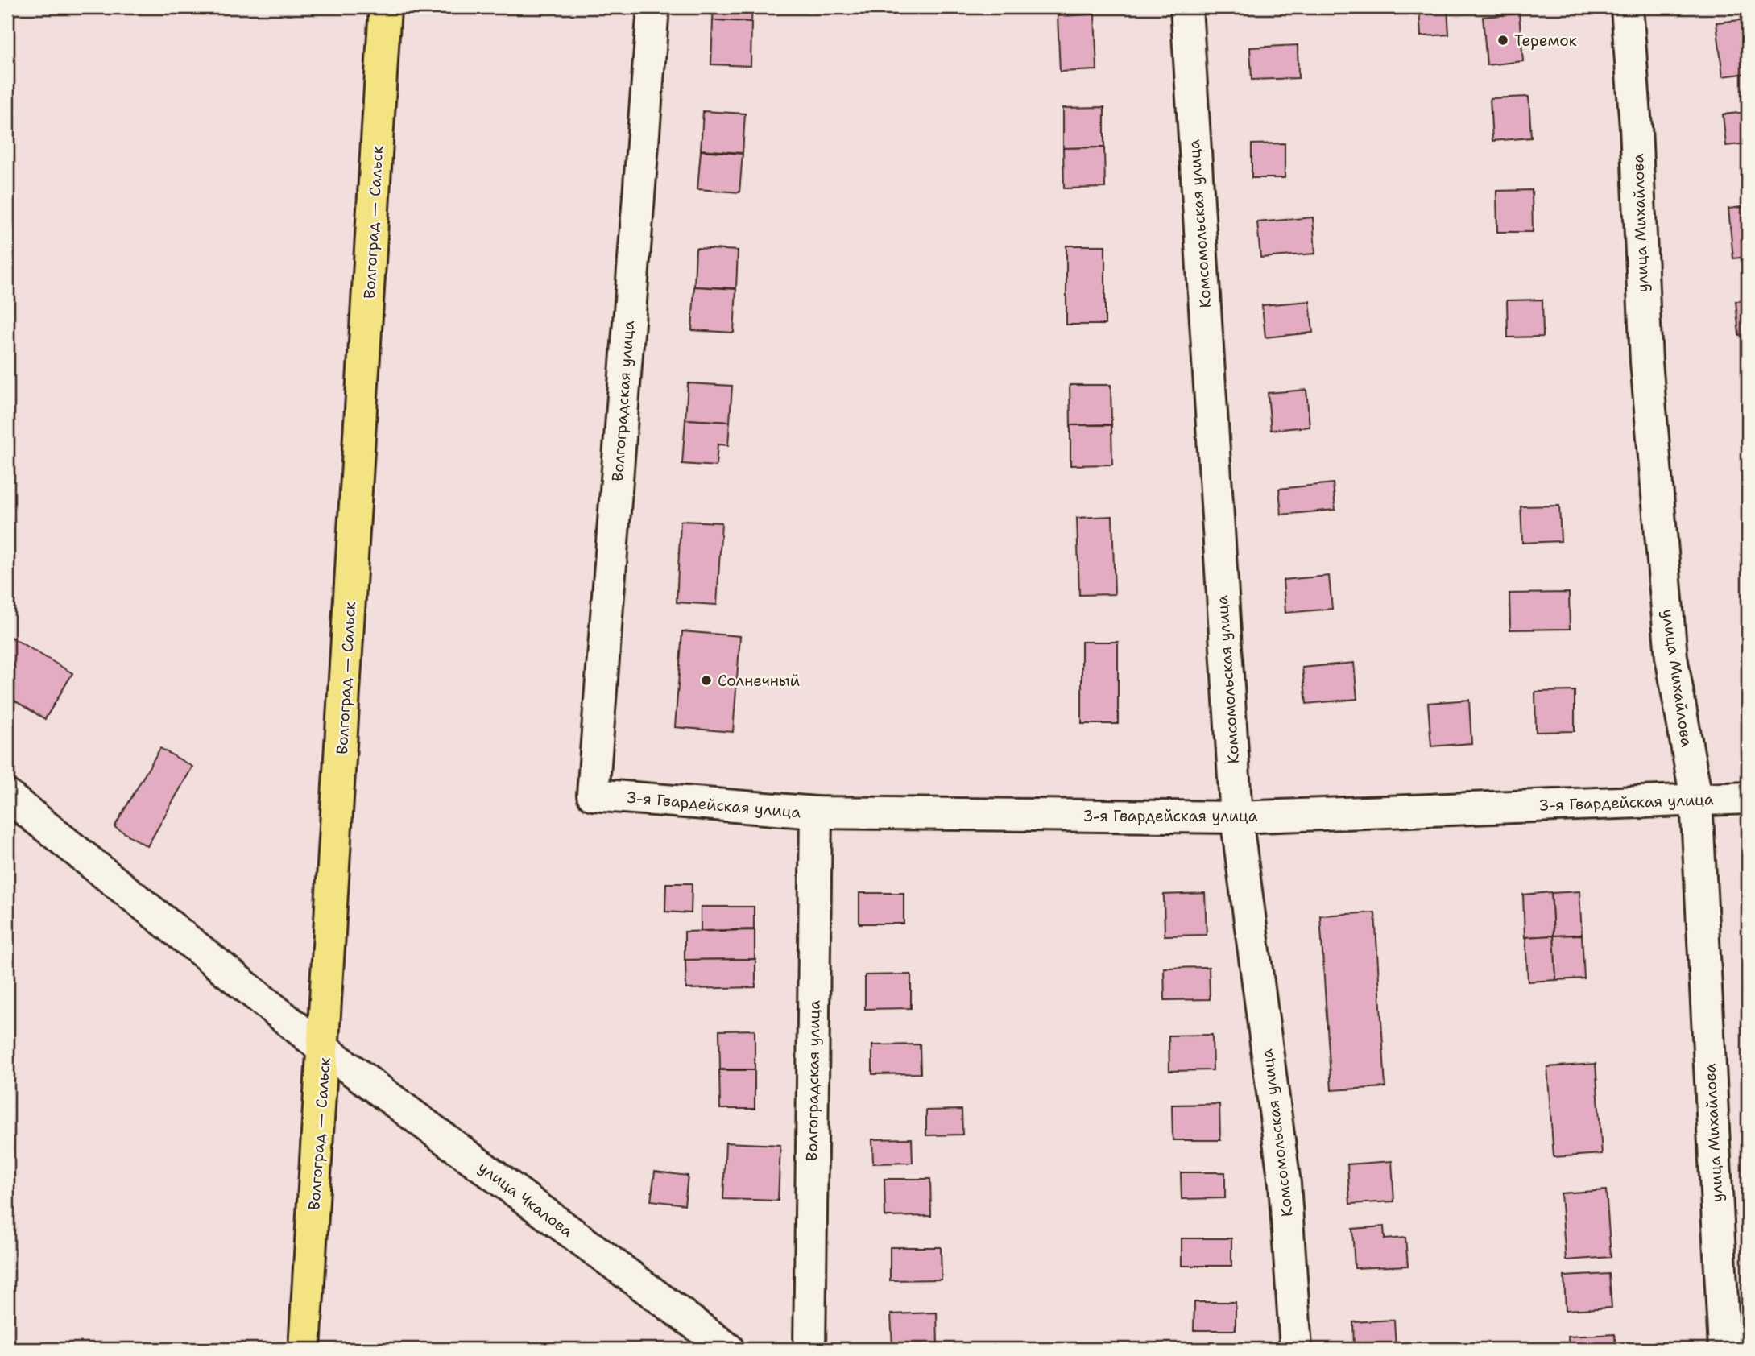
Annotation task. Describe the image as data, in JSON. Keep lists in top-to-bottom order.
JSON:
{
  "streets": {
    "main road": ["Волгоград — Сальск"],
    "street": [
      "улица Михайлова",
      "Комсомольская улица",
      "Волгоградская улица",
      "3-я Гвардейская улица",
      "улица Чкалова"
    ]
  },
  "crossings": [
    ["Волгоград — Сальск", "улица Чкалова"],
    ["улица Михайлова", "3-я Гвардейская улица"],
    ["Комсомольская улица", "3-я Гвардейская улица"],
    ["Волгоградская улица", "3-я Гвардейская улица"]
  ],
  "places": ["Теремок", "Солнечный"]
}
